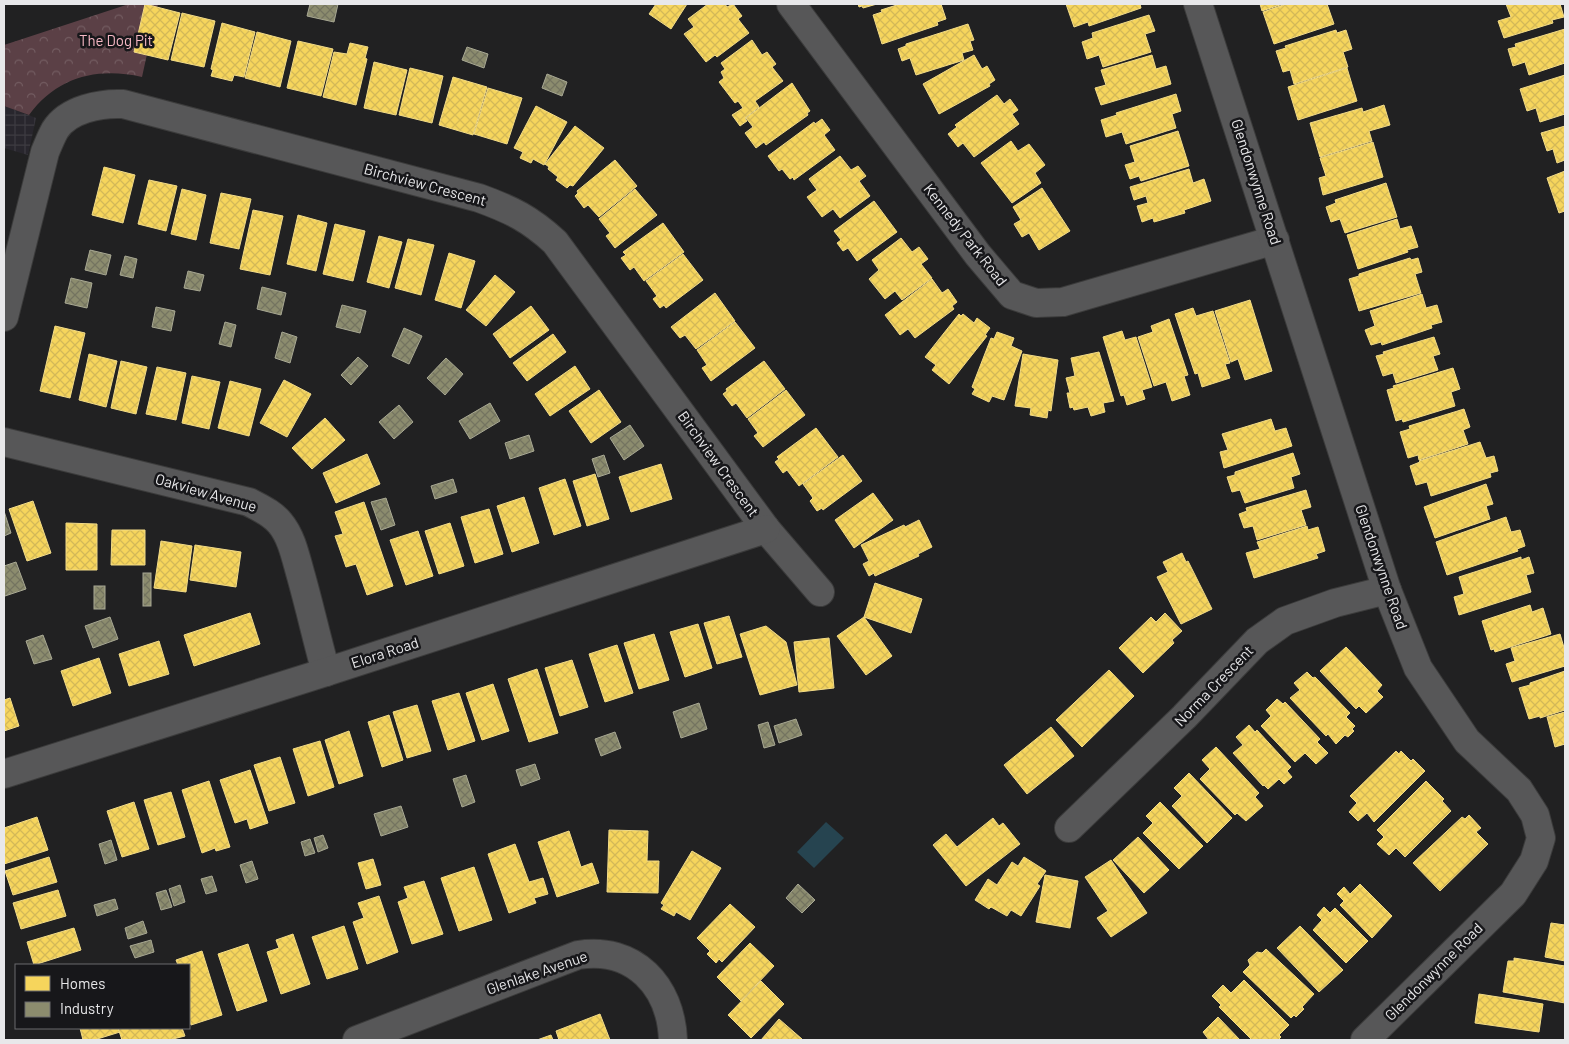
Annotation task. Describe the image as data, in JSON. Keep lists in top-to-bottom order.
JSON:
{
  "streets": {
    "street": [
      "Glendonwynne Road",
      "Birchview Crescent",
      "Kennedy Park Road",
      "Oakview Avenue",
      "Elora Road",
      "Norma Crescent",
      "Glenlake Avenue"
    ]
  },
  "crossings": [
    ["Glendonwynne Road", "Kennedy Park Road"],
    ["Glendonwynne Road", "Norma Crescent"],
    ["Birchview Crescent", "Elora Road"],
    ["Oakview Avenue", "Elora Road"]
  ],
  "parks": ["The Dog Pit"],
  "legend": ["Homes", "Industry"]
}
